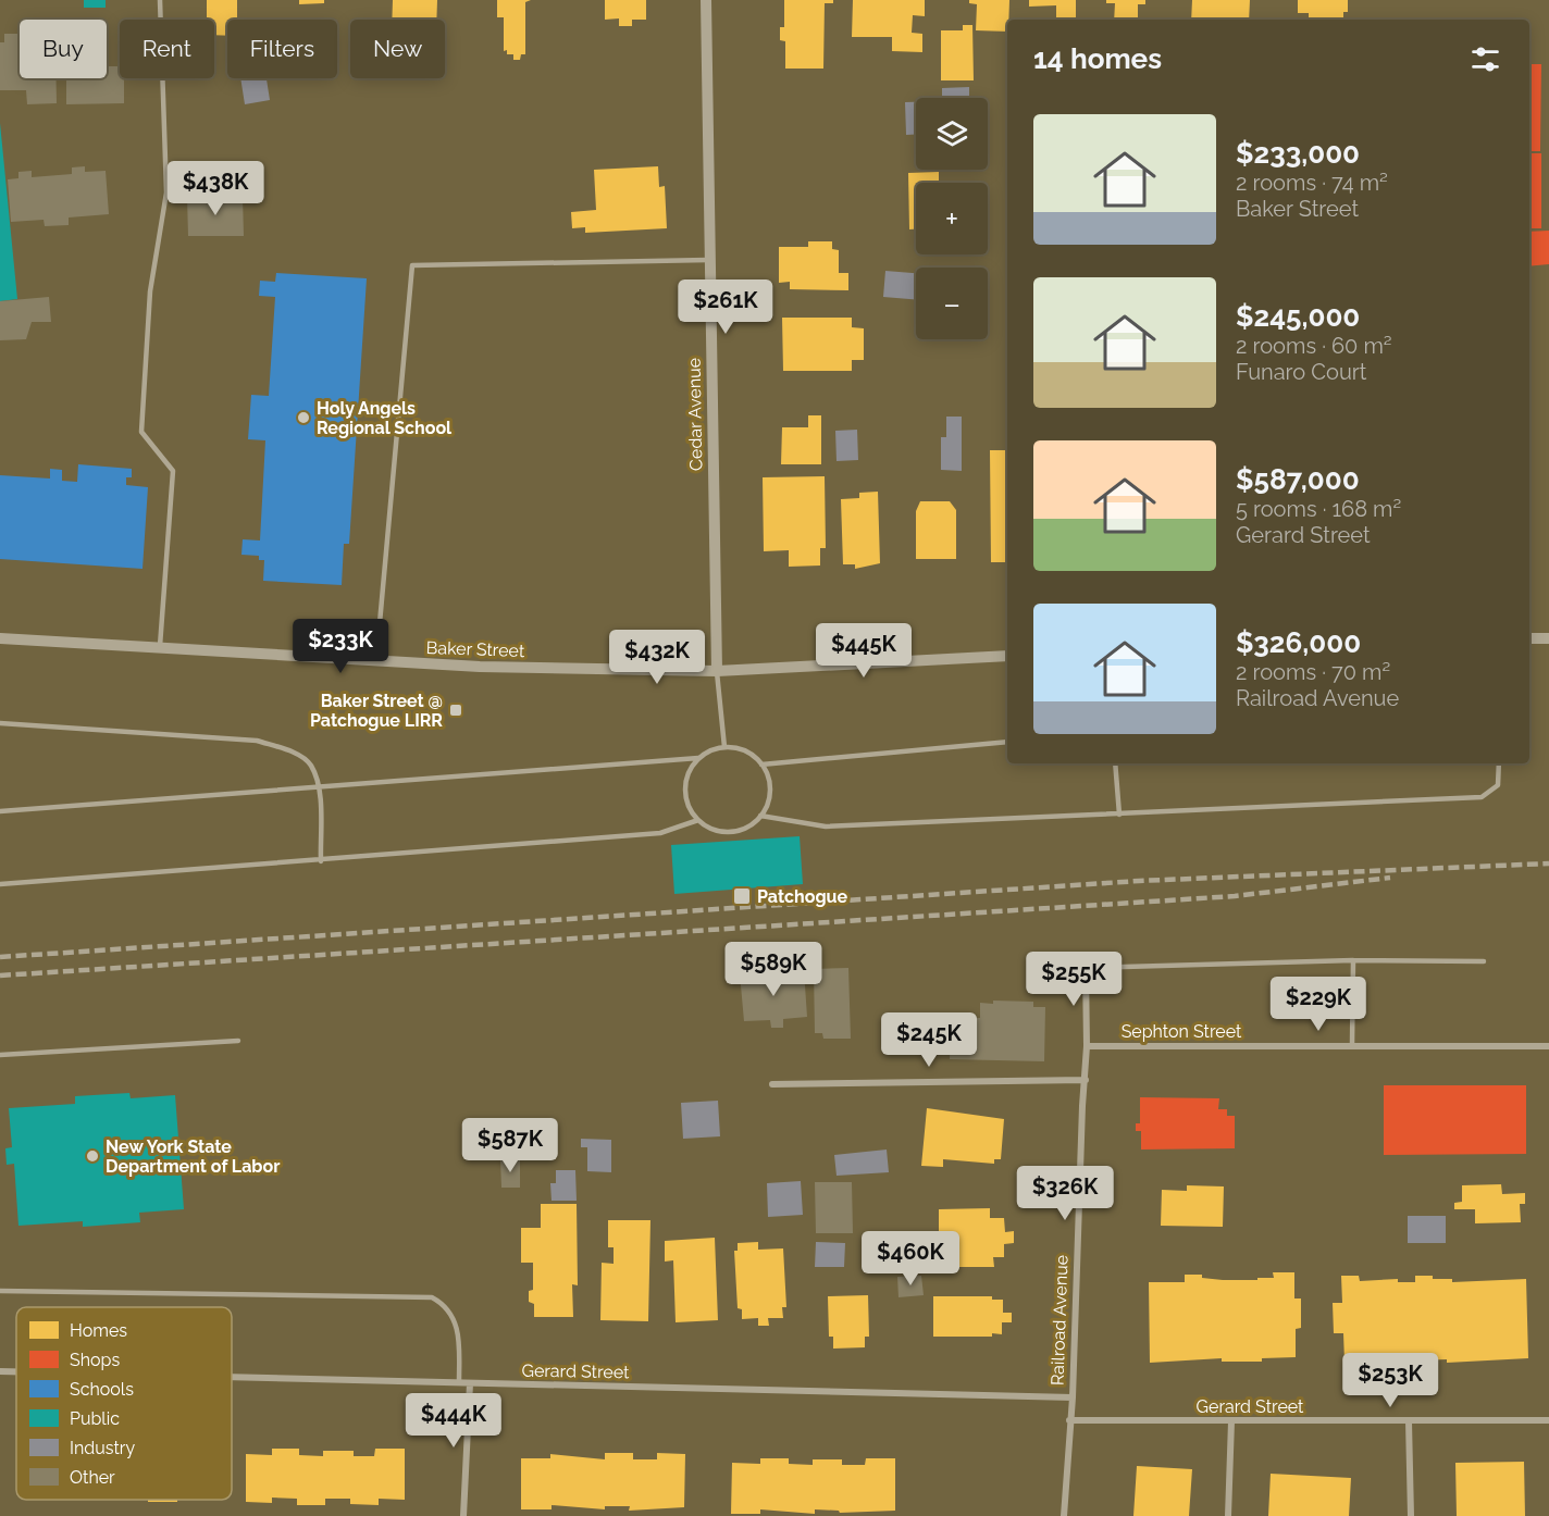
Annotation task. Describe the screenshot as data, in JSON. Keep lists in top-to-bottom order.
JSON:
{
  "streets": {
    "street": [
      "Cedar Avenue",
      "Baker Street",
      "Sephton Street",
      "Railroad Avenue",
      "Gerard Street"
    ]
  },
  "crossings": [
    ["Cedar Avenue", "Baker Street"],
    ["Sephton Street", "Railroad Avenue"],
    ["Railroad Avenue", "Gerard Street"]
  ],
  "places": {
    "other": ["Holy Angels Regional School", "New York State Department of Labor"],
    "transit": ["Baker Street @ Patchogue LIRR", "Patchogue"]
  },
  "legend": [
    "Homes",
    "Shops",
    "Schools",
    "Public",
    "Industry",
    "Other"
  ],
  "page": {
    "chip": [
      "Buy",
      "Rent",
      "Filters",
      "New"
    ],
    "heading": "14 homes",
    "map_buttons": ["+", "−"],
    "list": [
      {
        "name": "$233,000",
        "note": "2 rooms · 74 m² · Baker Street"
      },
      {
        "name": "$245,000",
        "note": "2 rooms · 60 m² · Funaro Court"
      },
      {
        "name": "$587,000",
        "note": "5 rooms · 168 m² · Gerard Street"
      },
      {
        "name": "$326,000",
        "note": "2 rooms · 70 m² · Railroad Avenue"
      }
    ],
    "price": [
      "$438K",
      "$261K",
      "$233K",
      "$445K",
      "$432K",
      "$589K",
      "$255K",
      "$229K",
      "$245K",
      "$587K",
      "$326K",
      "$460K",
      "$253K",
      "$444K"
    ]
  }
}
